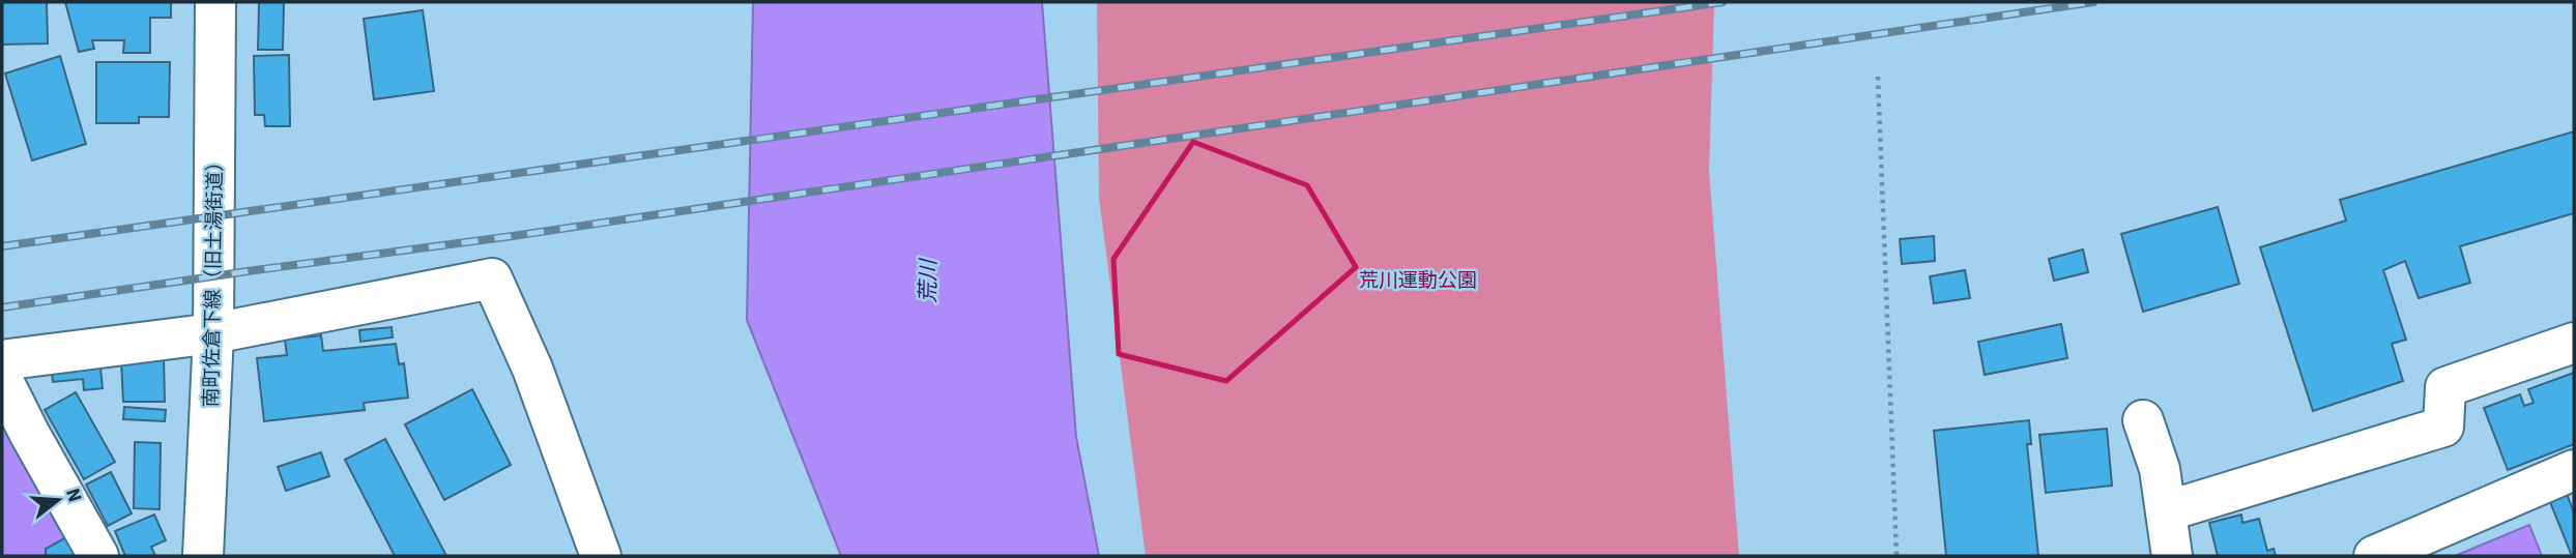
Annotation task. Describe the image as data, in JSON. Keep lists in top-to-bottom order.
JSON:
{
  "streets": {
    "street": ["南町佐倉下線（旧土湯街道）"]
  },
  "water": ["荒川"],
  "parks": ["荒川運動公園"],
  "north": "right"
}
